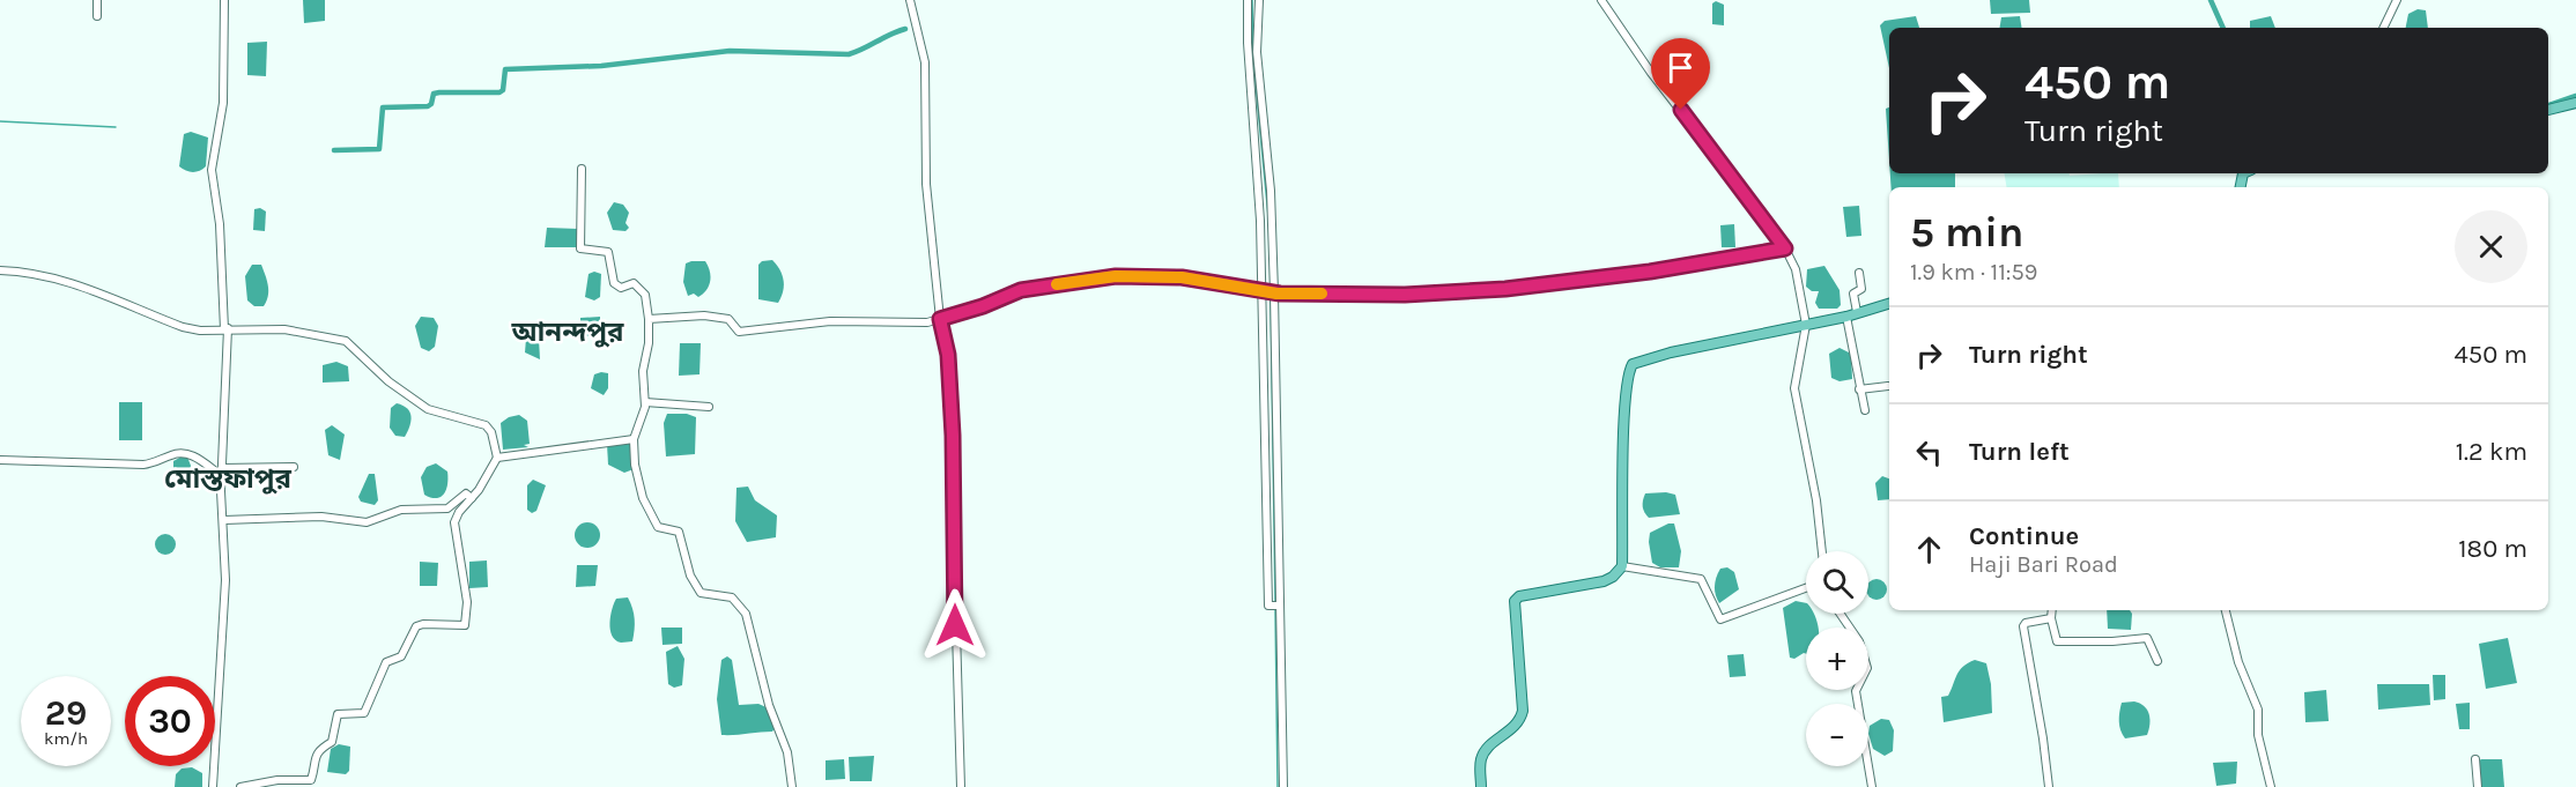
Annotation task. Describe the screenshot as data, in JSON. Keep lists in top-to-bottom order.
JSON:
{
  "districts": ["আনন্দপুর", "মোস্তফাপুর"],
  "page": {
    "turn": ["450 m", "Turn right"],
    "heading": ["5 min", "1.9 km · 11:59"],
    "list": [
      {
        "name": "Turn right",
        "value": "450 m"
      },
      {
        "name": "Turn left",
        "value": "1.2 km"
      },
      {
        "name": "Continue",
        "note": "Haji Bari Road",
        "value": "180 m"
      }
    ],
    "map_buttons": ["+", "−"],
    "speed": "29 km/h",
    "limit": "30"
  }
}
